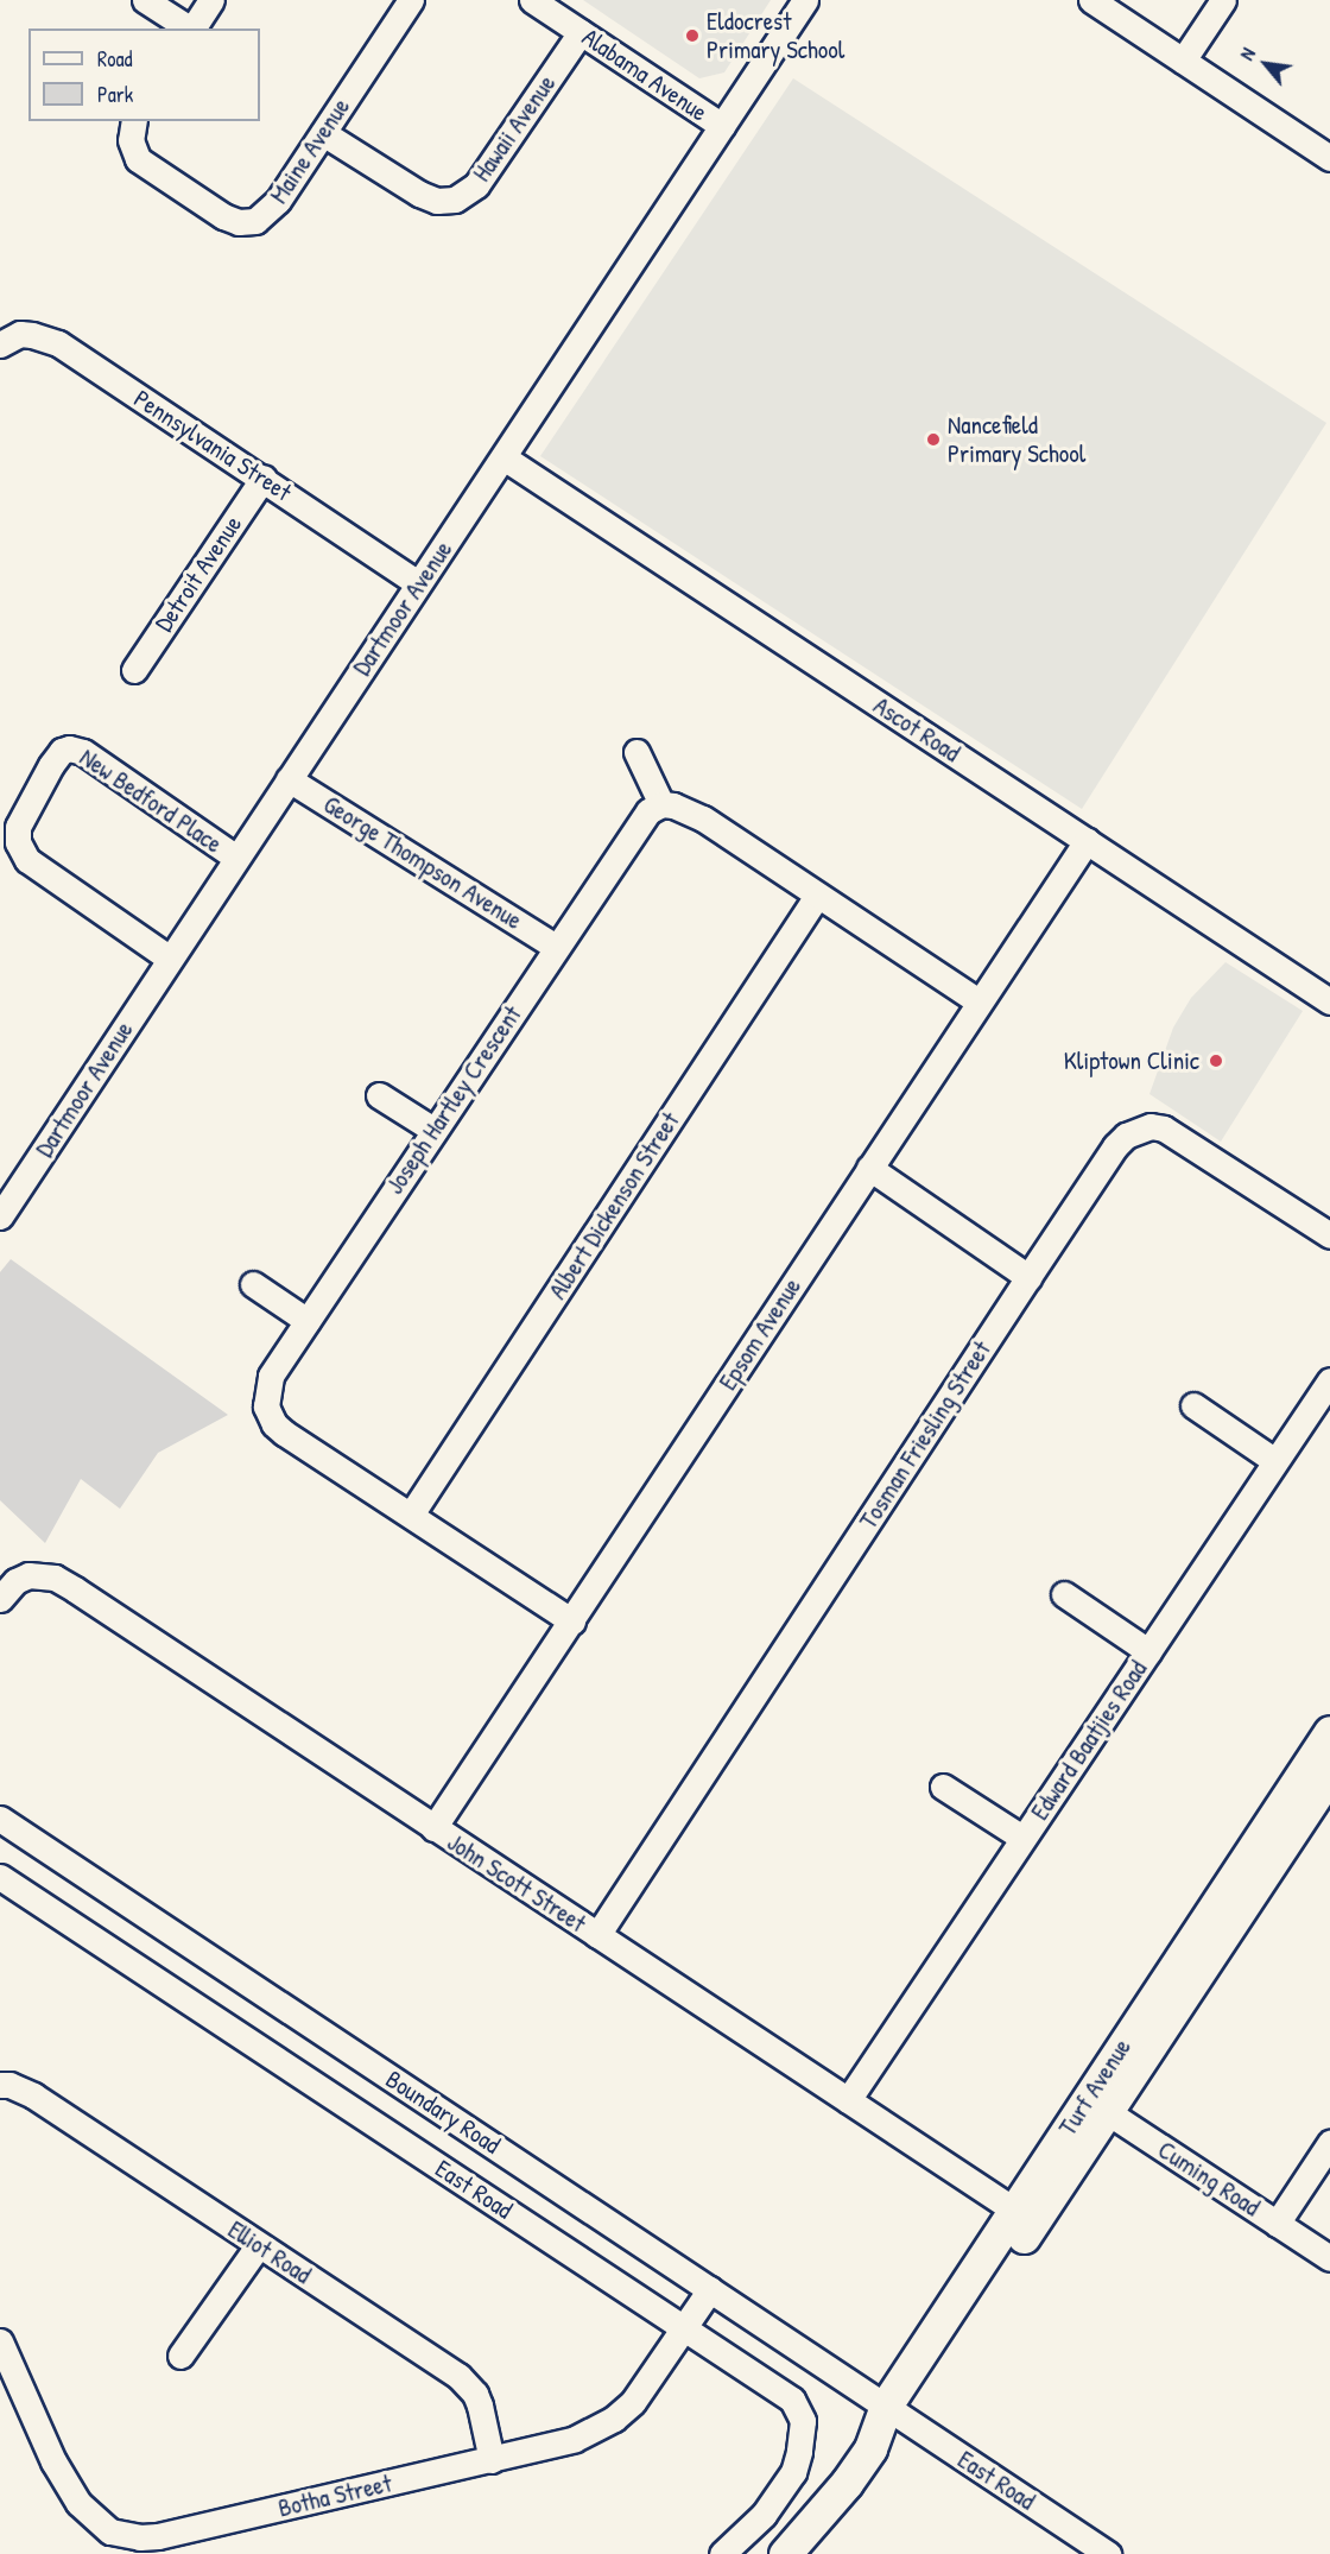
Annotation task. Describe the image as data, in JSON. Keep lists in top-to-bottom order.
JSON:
{
  "streets": {
    "main road": ["Turf Avenue"],
    "street": [
      "Alabama Avenue",
      "Hawaii Avenue",
      "Maine Avenue",
      "Pennsylvania Street",
      "Detroit Avenue",
      "Dartmoor Avenue",
      "Ascot Road",
      "New Bedford Place",
      "George Thompson Avenue",
      "Joseph Hartley Crescent",
      "Albert Dickenson Street",
      "Epsom Avenue",
      "Tosman Friesling Street",
      "Edward Baatjies Road",
      "John Scott Street",
      "Boundary Road",
      "Cuming Road",
      "East Road",
      "Elliot Road",
      "Botha Street"
    ]
  },
  "crossings": [
    ["Alabama Avenue", "Hawaii Avenue"],
    ["Alabama Avenue", "Dartmoor Avenue"],
    ["Hawaii Avenue", "Maine Avenue"],
    ["Pennsylvania Street", "Detroit Avenue"],
    ["Pennsylvania Street", "Dartmoor Avenue"],
    ["Dartmoor Avenue", "Ascot Road"],
    ["Dartmoor Avenue", "New Bedford Place"],
    ["Dartmoor Avenue", "George Thompson Avenue"],
    ["Ascot Road", "Epsom Avenue"],
    ["George Thompson Avenue", "Joseph Hartley Crescent"],
    ["Joseph Hartley Crescent", "Albert Dickenson Street"],
    ["Joseph Hartley Crescent", "Epsom Avenue"],
    ["Epsom Avenue", "John Scott Street"],
    ["Tosman Friesling Street", "John Scott Street"],
    ["Edward Baatjies Road", "John Scott Street"],
    ["John Scott Street", "Turf Avenue"],
    ["Turf Avenue", "Boundary Road"],
    ["Turf Avenue", "Cuming Road"],
    ["Turf Avenue", "East Road"],
    ["Boundary Road", "East Road"],
    ["Boundary Road", "Botha Street"],
    ["East Road", "Botha Street"],
    ["Elliot Road", "Botha Street"]
  ],
  "places": ["Eldocrest Primary School", "Nancefield Primary School", "Kliptown Clinic"],
  "legend": ["Road", "Park"],
  "north": "top left"
}
